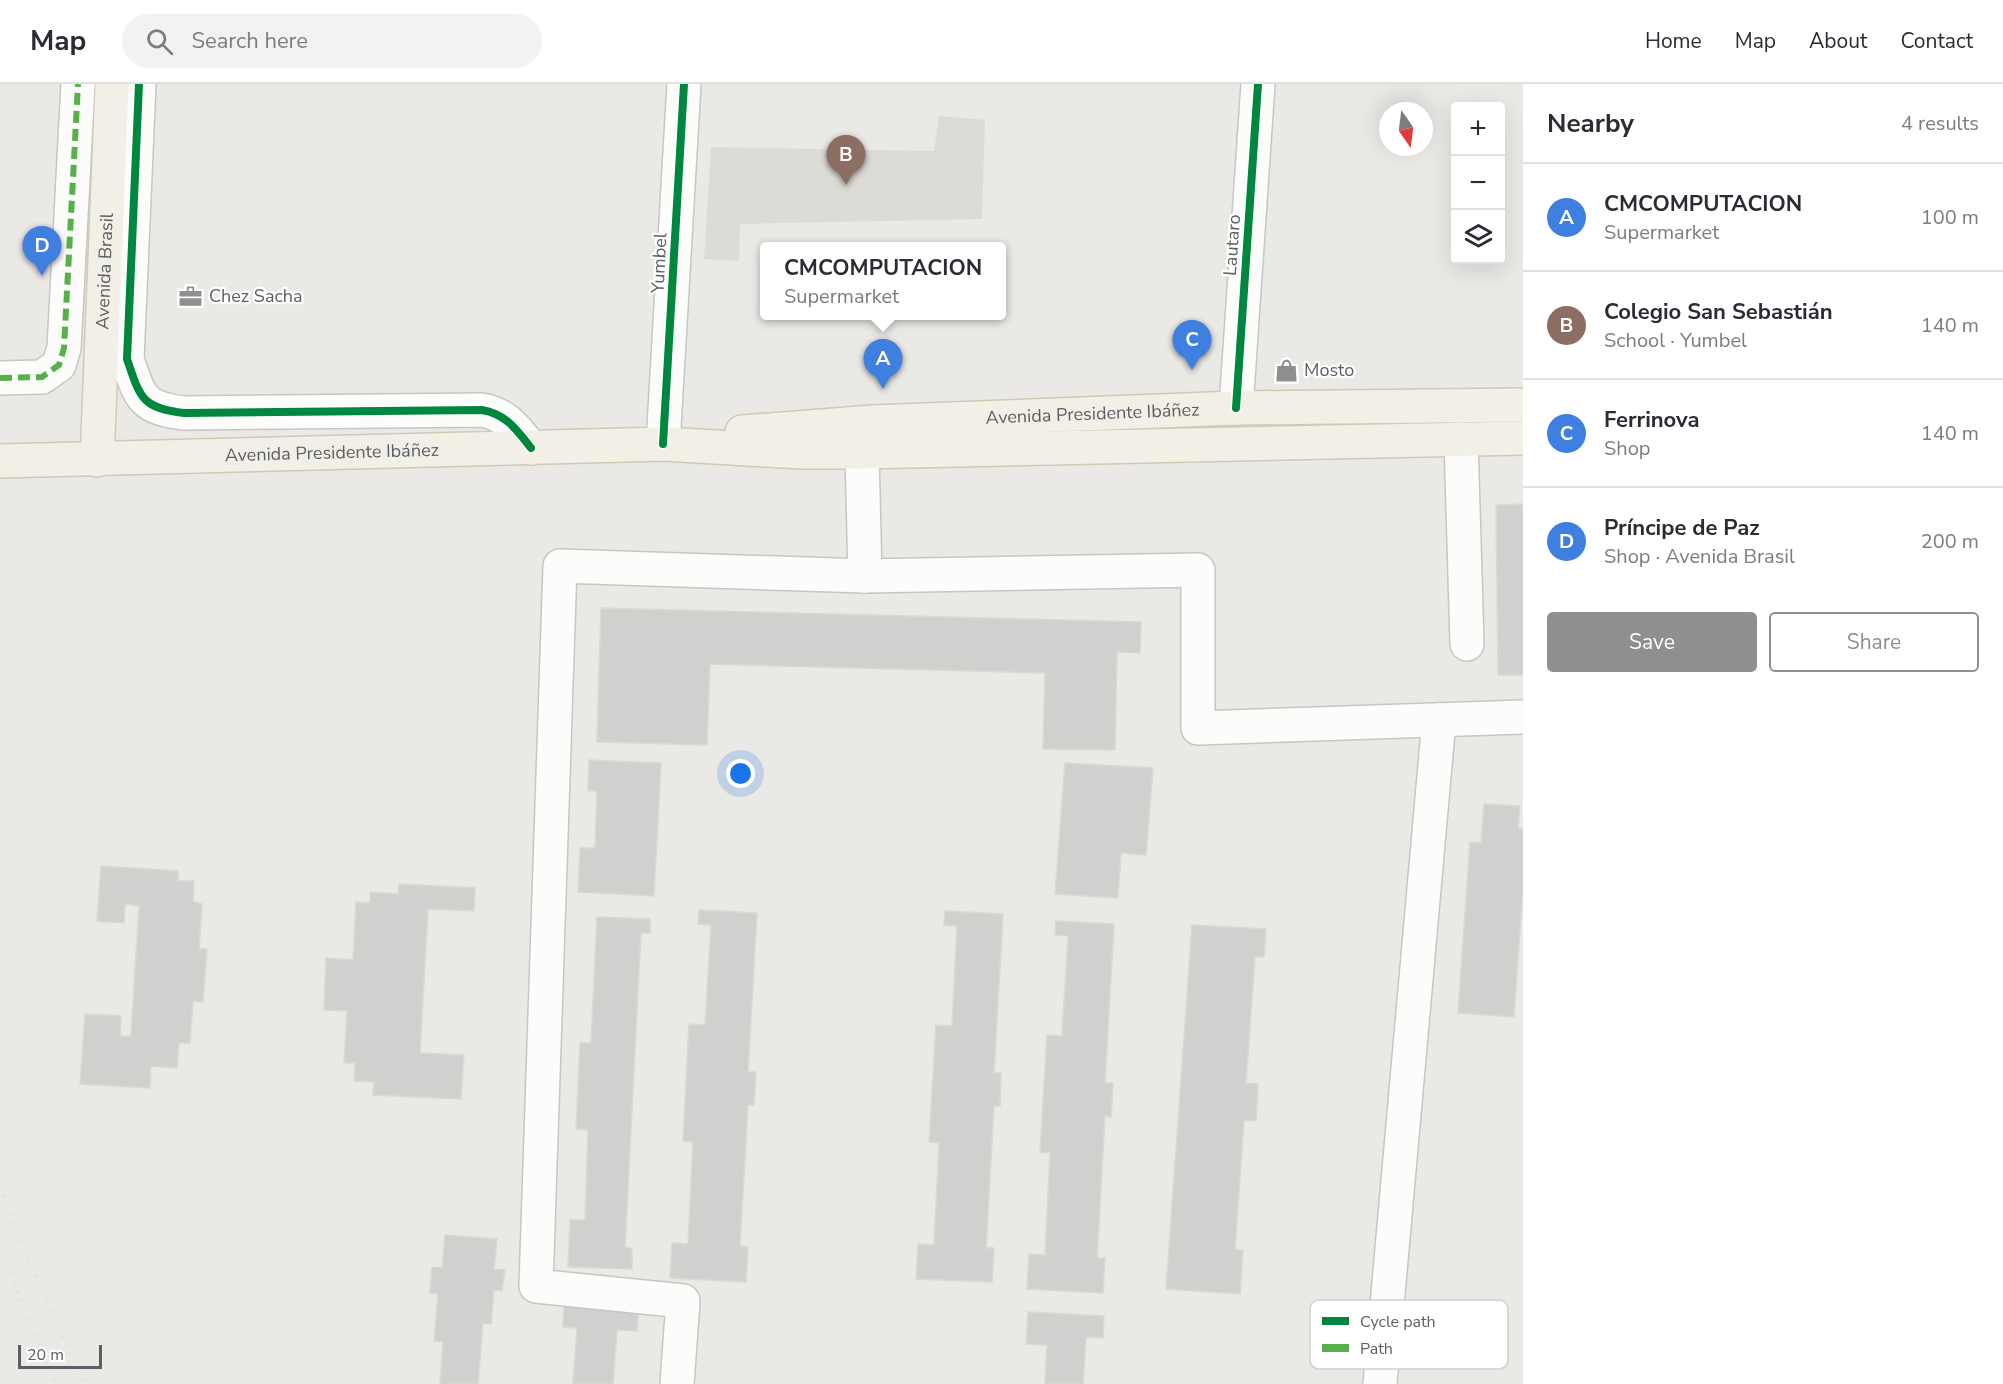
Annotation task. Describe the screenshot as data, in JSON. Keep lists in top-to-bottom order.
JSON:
{
  "streets": {
    "main road": ["Avenida Brasil", "Avenida Presidente Ibáñez"],
    "street": ["Lautaro", "Yumbel"]
  },
  "crossings": [
    ["Lautaro", "Avenida Presidente Ibáñez"],
    ["Yumbel", "Avenida Presidente Ibáñez"],
    ["Avenida Brasil", "Avenida Presidente Ibáñez"]
  ],
  "places": {
    "office": ["Chez Sacha"],
    "shop": ["Mosto"]
  },
  "legend": ["Cycle path", "Path"],
  "scale_bar": "20 m",
  "north": "bottom",
  "page": {
    "header": "Map",
    "search": "Search here",
    "nav": [
      "Home",
      "Map",
      "About",
      "Contact"
    ],
    "heading": ["Nearby", "4 results"],
    "map_buttons": ["+", "−"],
    "pins": [
      "B",
      "D",
      "C",
      "A"
    ],
    "list": [
      {
        "mark": "A",
        "name": "CMCOMPUTACION",
        "note": "Supermarket",
        "value": "100 m"
      },
      {
        "mark": "B",
        "name": "Colegio San Sebastián",
        "note": "School · Yumbel",
        "value": "140 m"
      },
      {
        "mark": "C",
        "name": "Ferrinova",
        "note": "Shop",
        "value": "140 m"
      },
      {
        "mark": "D",
        "name": "Príncipe de Paz",
        "note": "Shop · Avenida Brasil",
        "value": "200 m"
      }
    ],
    "popup": ["CMCOMPUTACION", "Supermarket"],
    "buttons": ["Save", "Share"],
    "scale": "20 m"
  }
}
